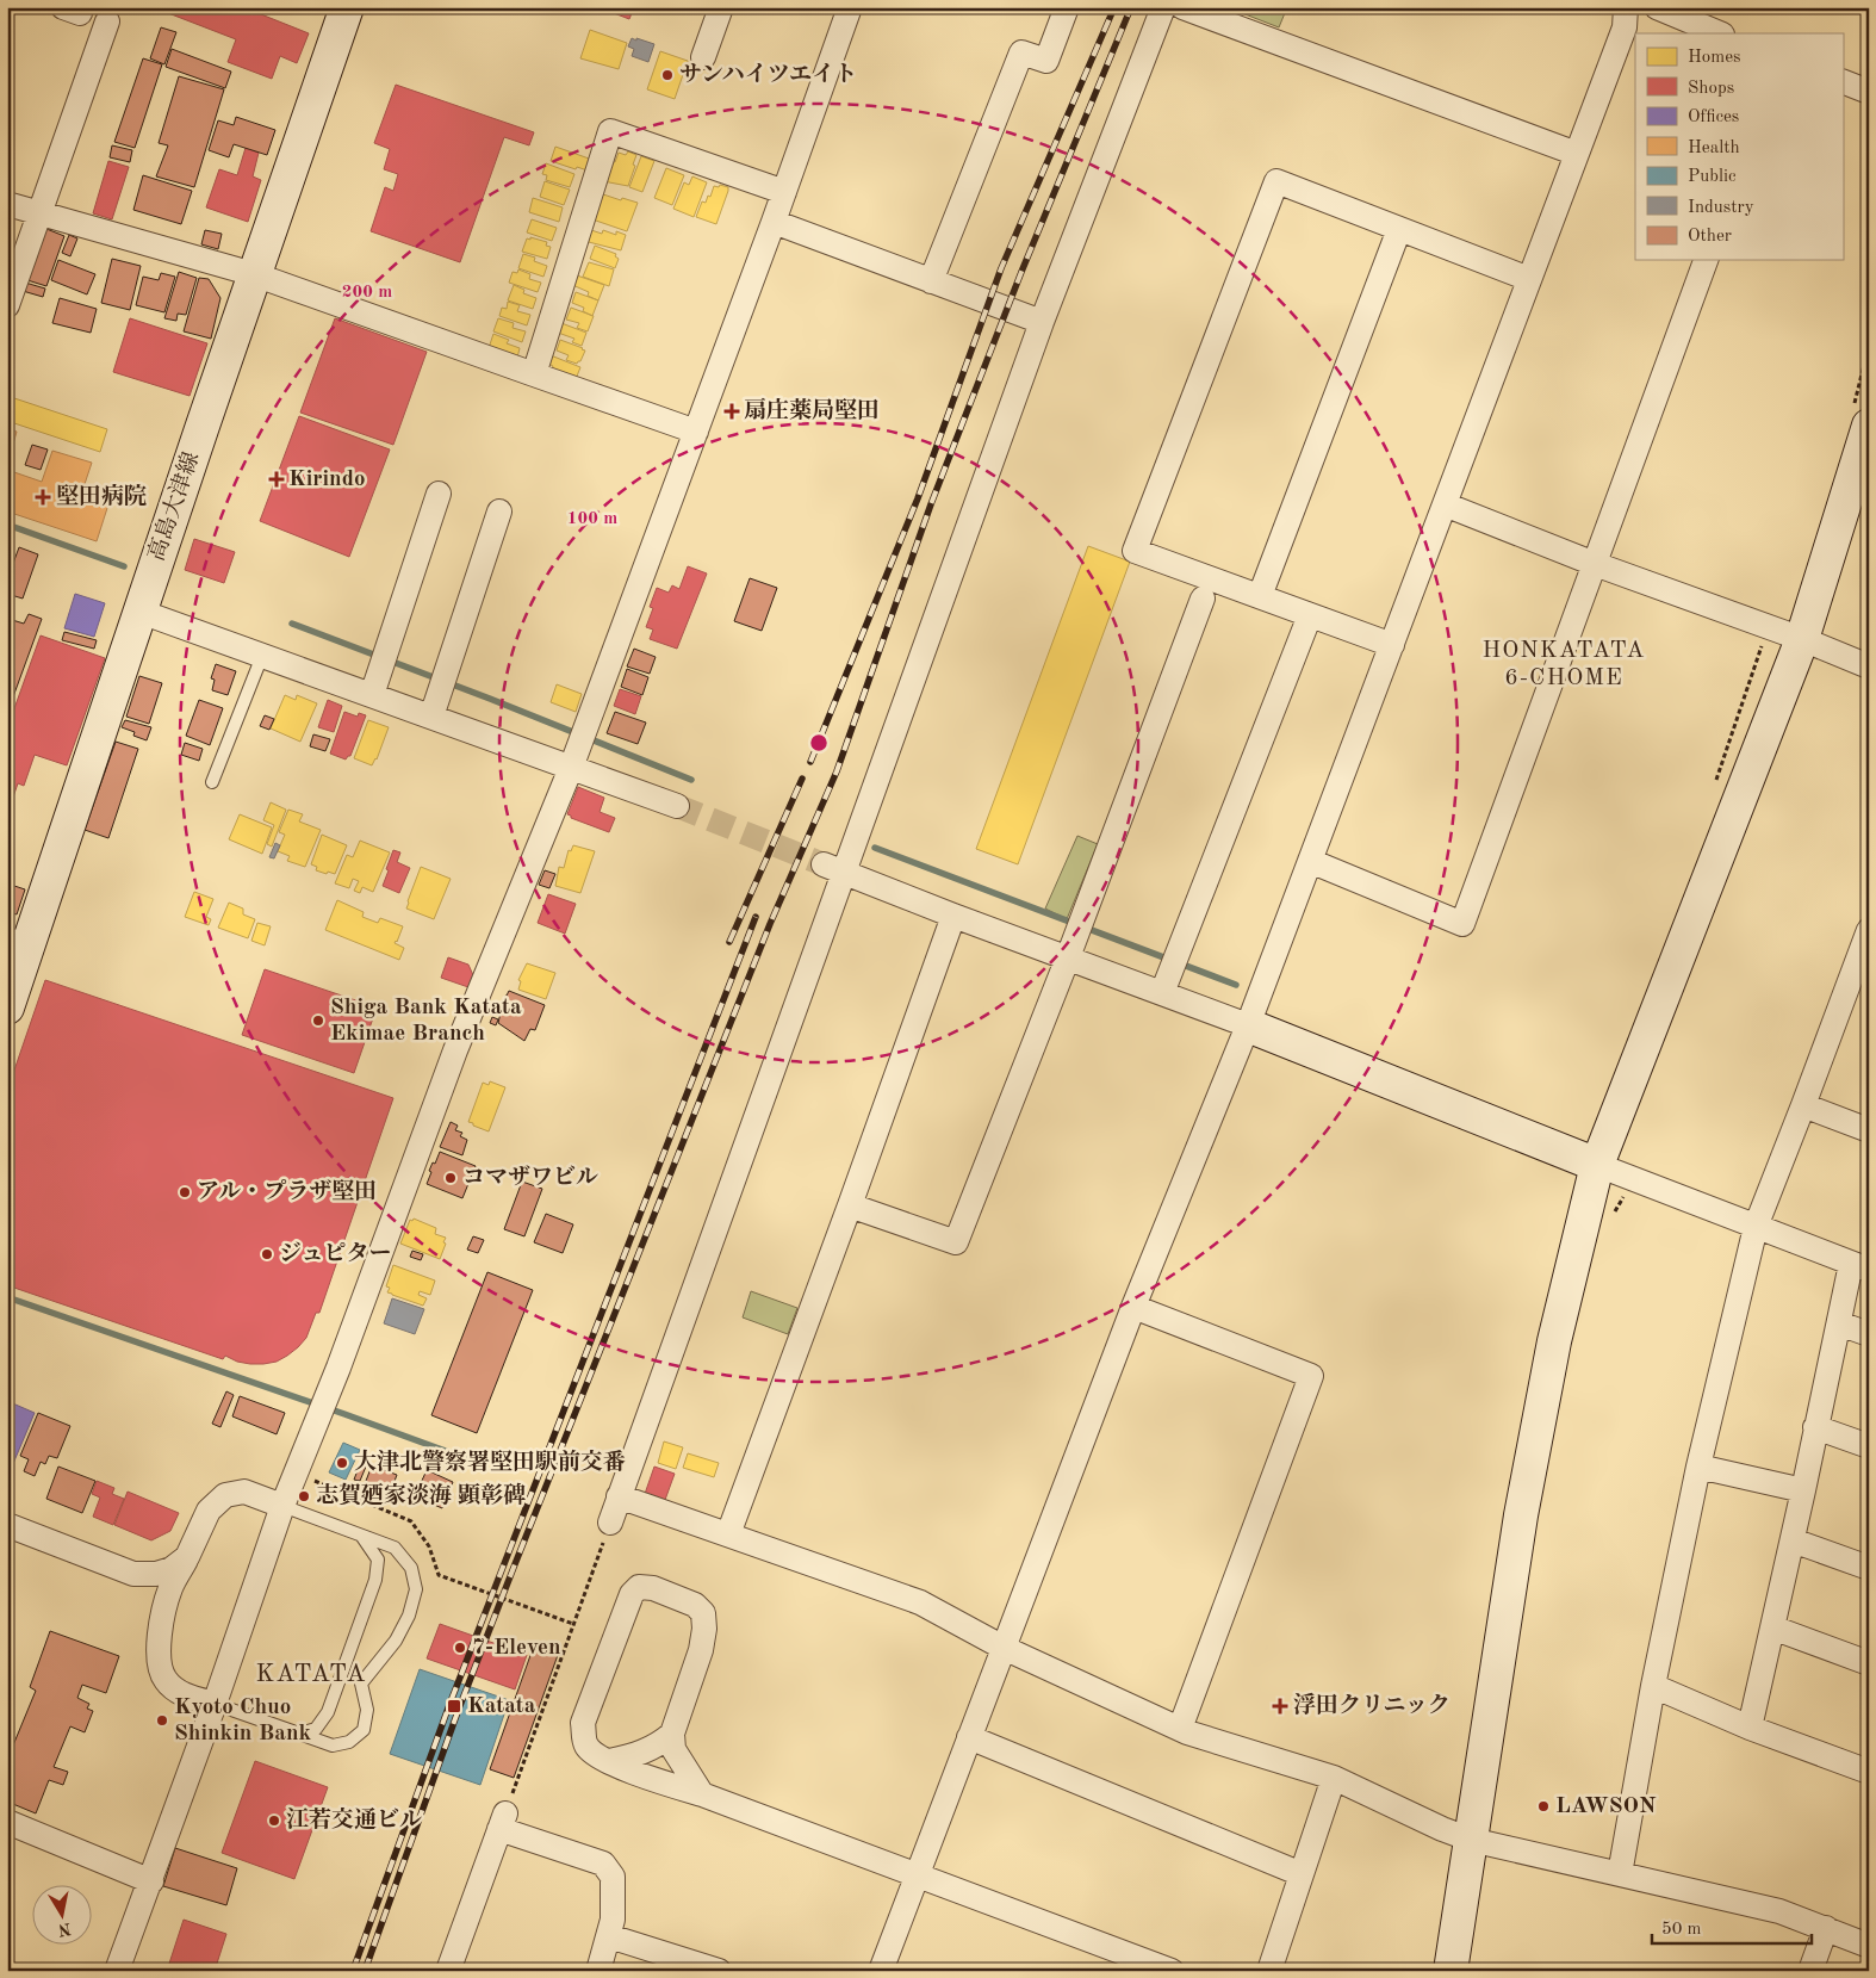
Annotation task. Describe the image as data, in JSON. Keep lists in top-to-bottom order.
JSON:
{
  "streets": {
    "street": ["高島大津線"]
  },
  "districts": ["HONKATATA 6-CHOME", "KATATA"],
  "places": {
    "other": [
      "サンハイツエイト",
      "Shiga Bank Katata Ekimae Branch",
      "コマザワビル",
      "アル・プラザ堅田",
      "ジュピター",
      "大津北警察署堅田駅前交番",
      "志賀廼家淡海 顕彰碑",
      "7-Eleven",
      "Kyoto Chuo Shinkin Bank",
      "LAWSON",
      "江若交通ビル"
    ],
    "health": [
      "扇庄薬局堅田",
      "Kirindo",
      "堅田病院",
      "浮田クリニック"
    ],
    "transit": ["Katata"]
  },
  "legend": [
    "Homes",
    "Shops",
    "Offices",
    "Health",
    "Public",
    "Industry",
    "Other"
  ],
  "scale_bar": "50 m",
  "north": "bottom",
  "rings": ["200 m", "100 m"]
}
